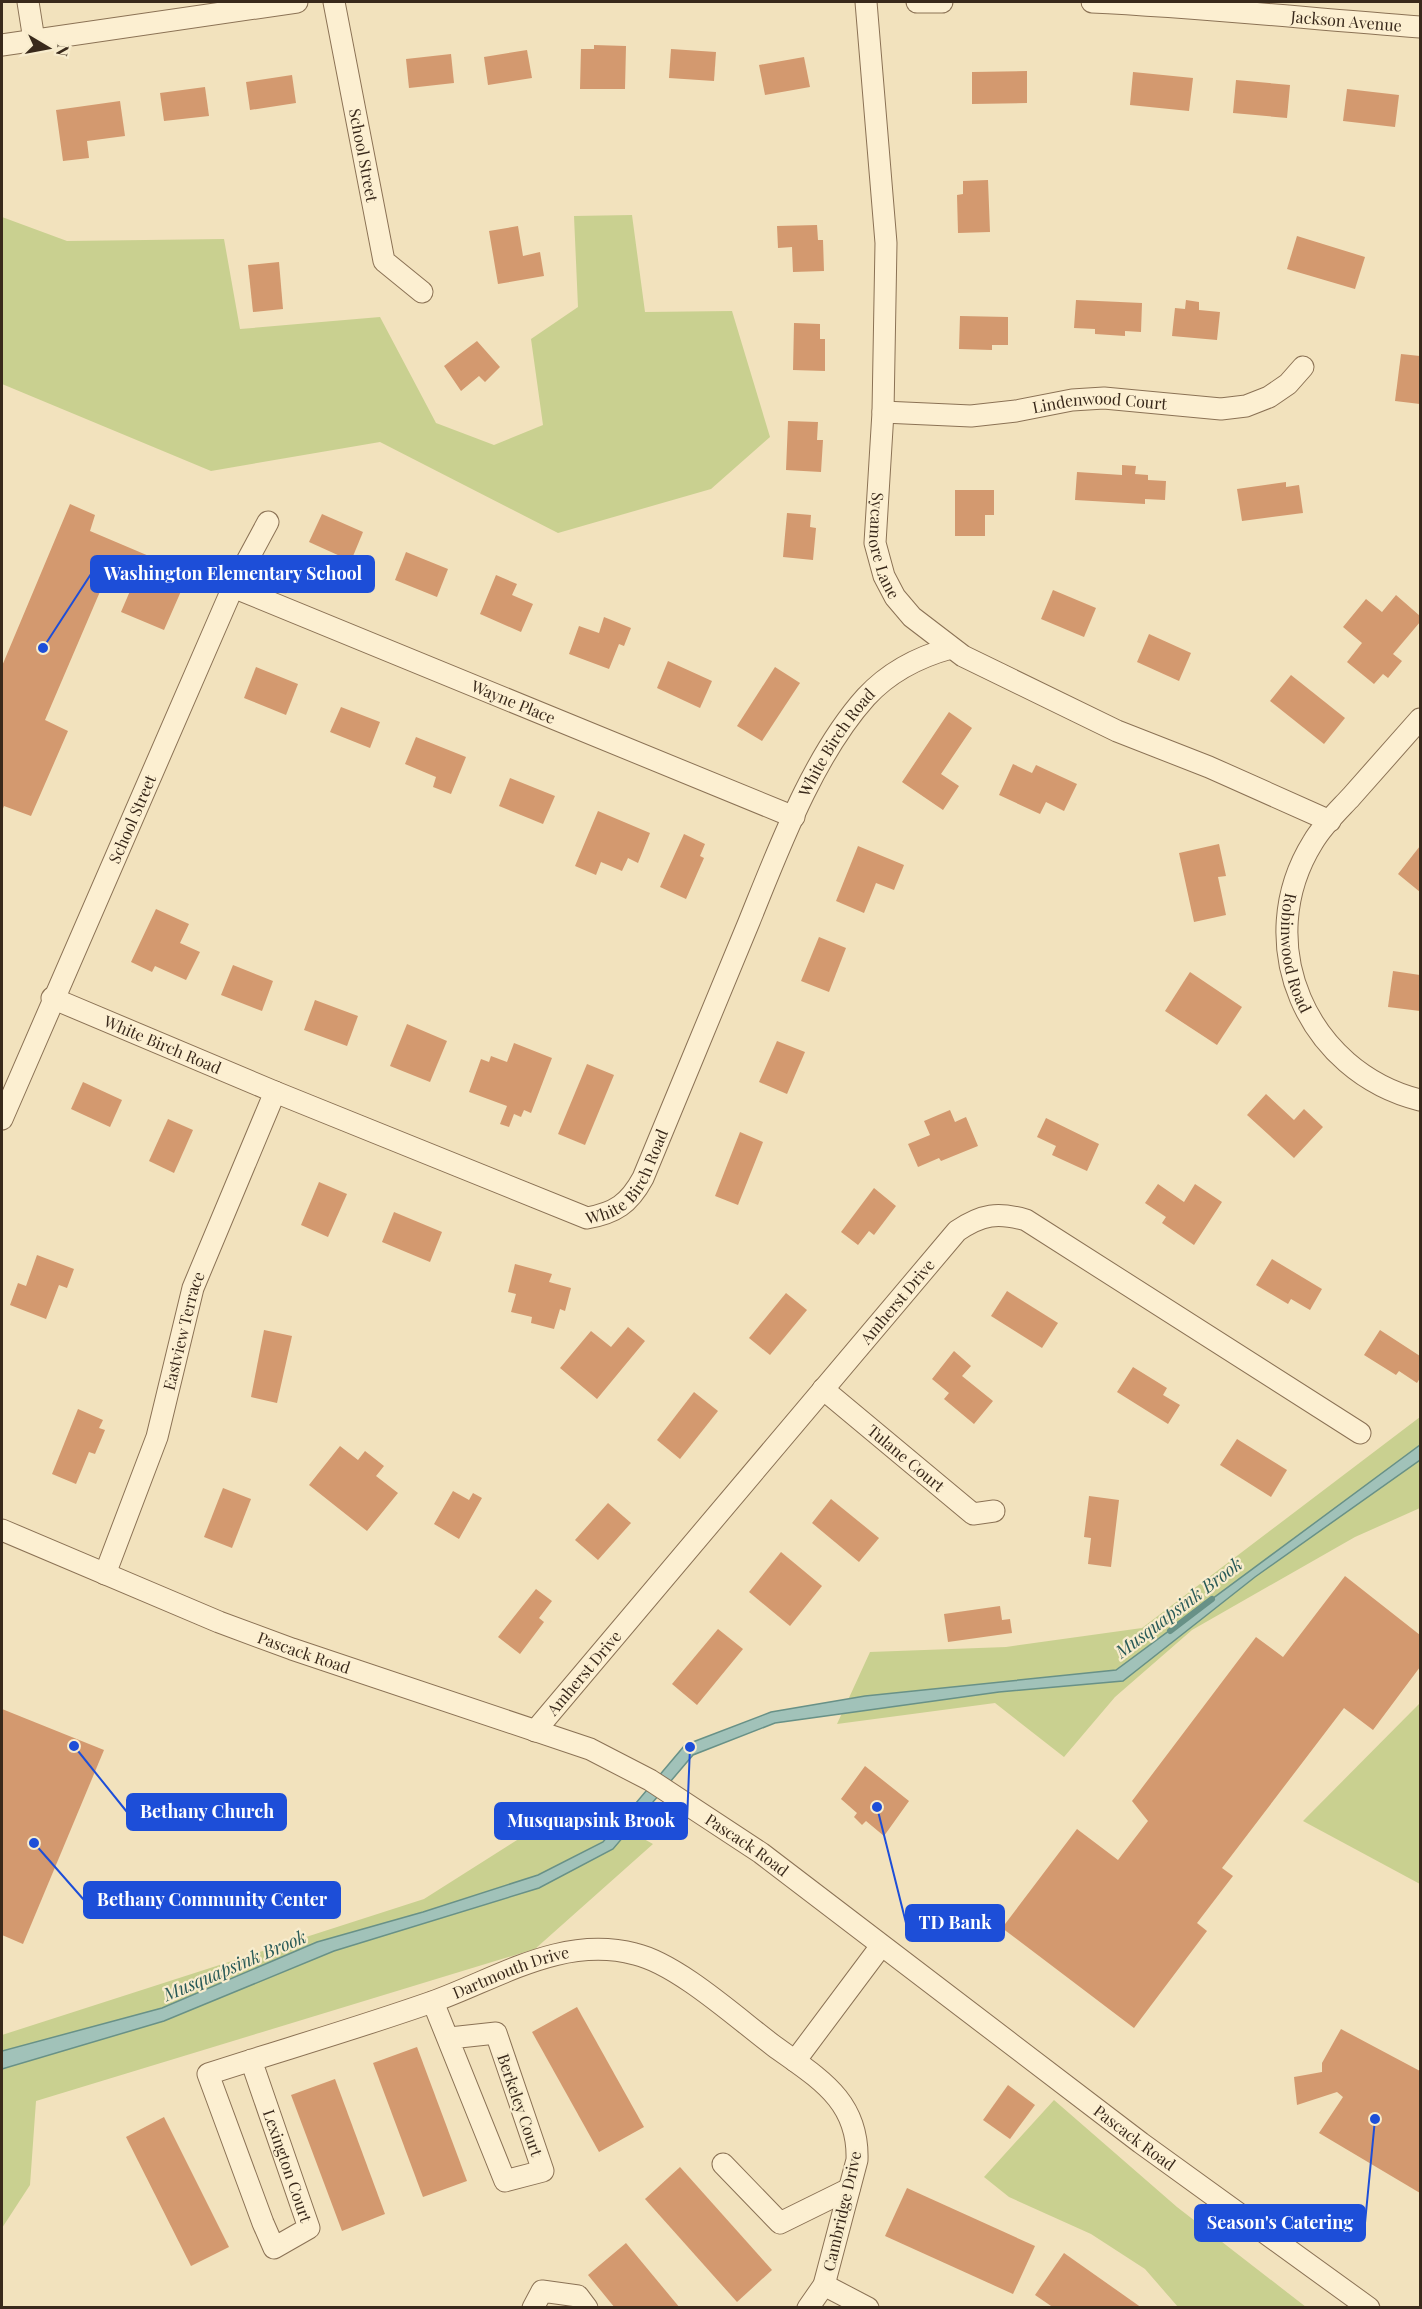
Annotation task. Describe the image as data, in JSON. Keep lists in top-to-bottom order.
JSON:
{
  "streets": {
    "street": [
      "Jackson Avenue",
      "School Street",
      "Lindenwood Court",
      "Sycamore Lane",
      "Wayne Place",
      "White Birch Road",
      "Robinwood Road",
      "Amherst Drive",
      "Eastview Terrace",
      "Tulane Court",
      "Pascack Road",
      "Dartmouth Drive",
      "Berkeley Court",
      "Lexington Court",
      "Cambridge Drive"
    ]
  },
  "crossings": [
    ["School Street", "Wayne Place"],
    ["School Street", "White Birch Road"],
    ["Lindenwood Court", "Sycamore Lane"],
    ["Sycamore Lane", "White Birch Road"],
    ["Sycamore Lane", "Robinwood Road"],
    ["Wayne Place", "White Birch Road"],
    ["White Birch Road", "Eastview Terrace"],
    ["Amherst Drive", "Tulane Court"],
    ["Amherst Drive", "Pascack Road"],
    ["Eastview Terrace", "Pascack Road"],
    ["Dartmouth Drive", "Berkeley Court"],
    ["Dartmouth Drive", "Lexington Court"],
    ["Dartmouth Drive", "Cambridge Drive"]
  ],
  "water": ["Musquapsink Brook"],
  "places": [
    "Washington Elementary School",
    "Bethany Church",
    "Musquapsink Brook",
    "TD Bank",
    "Bethany Community Center",
    "Season's Catering"
  ],
  "north": "right"
}
